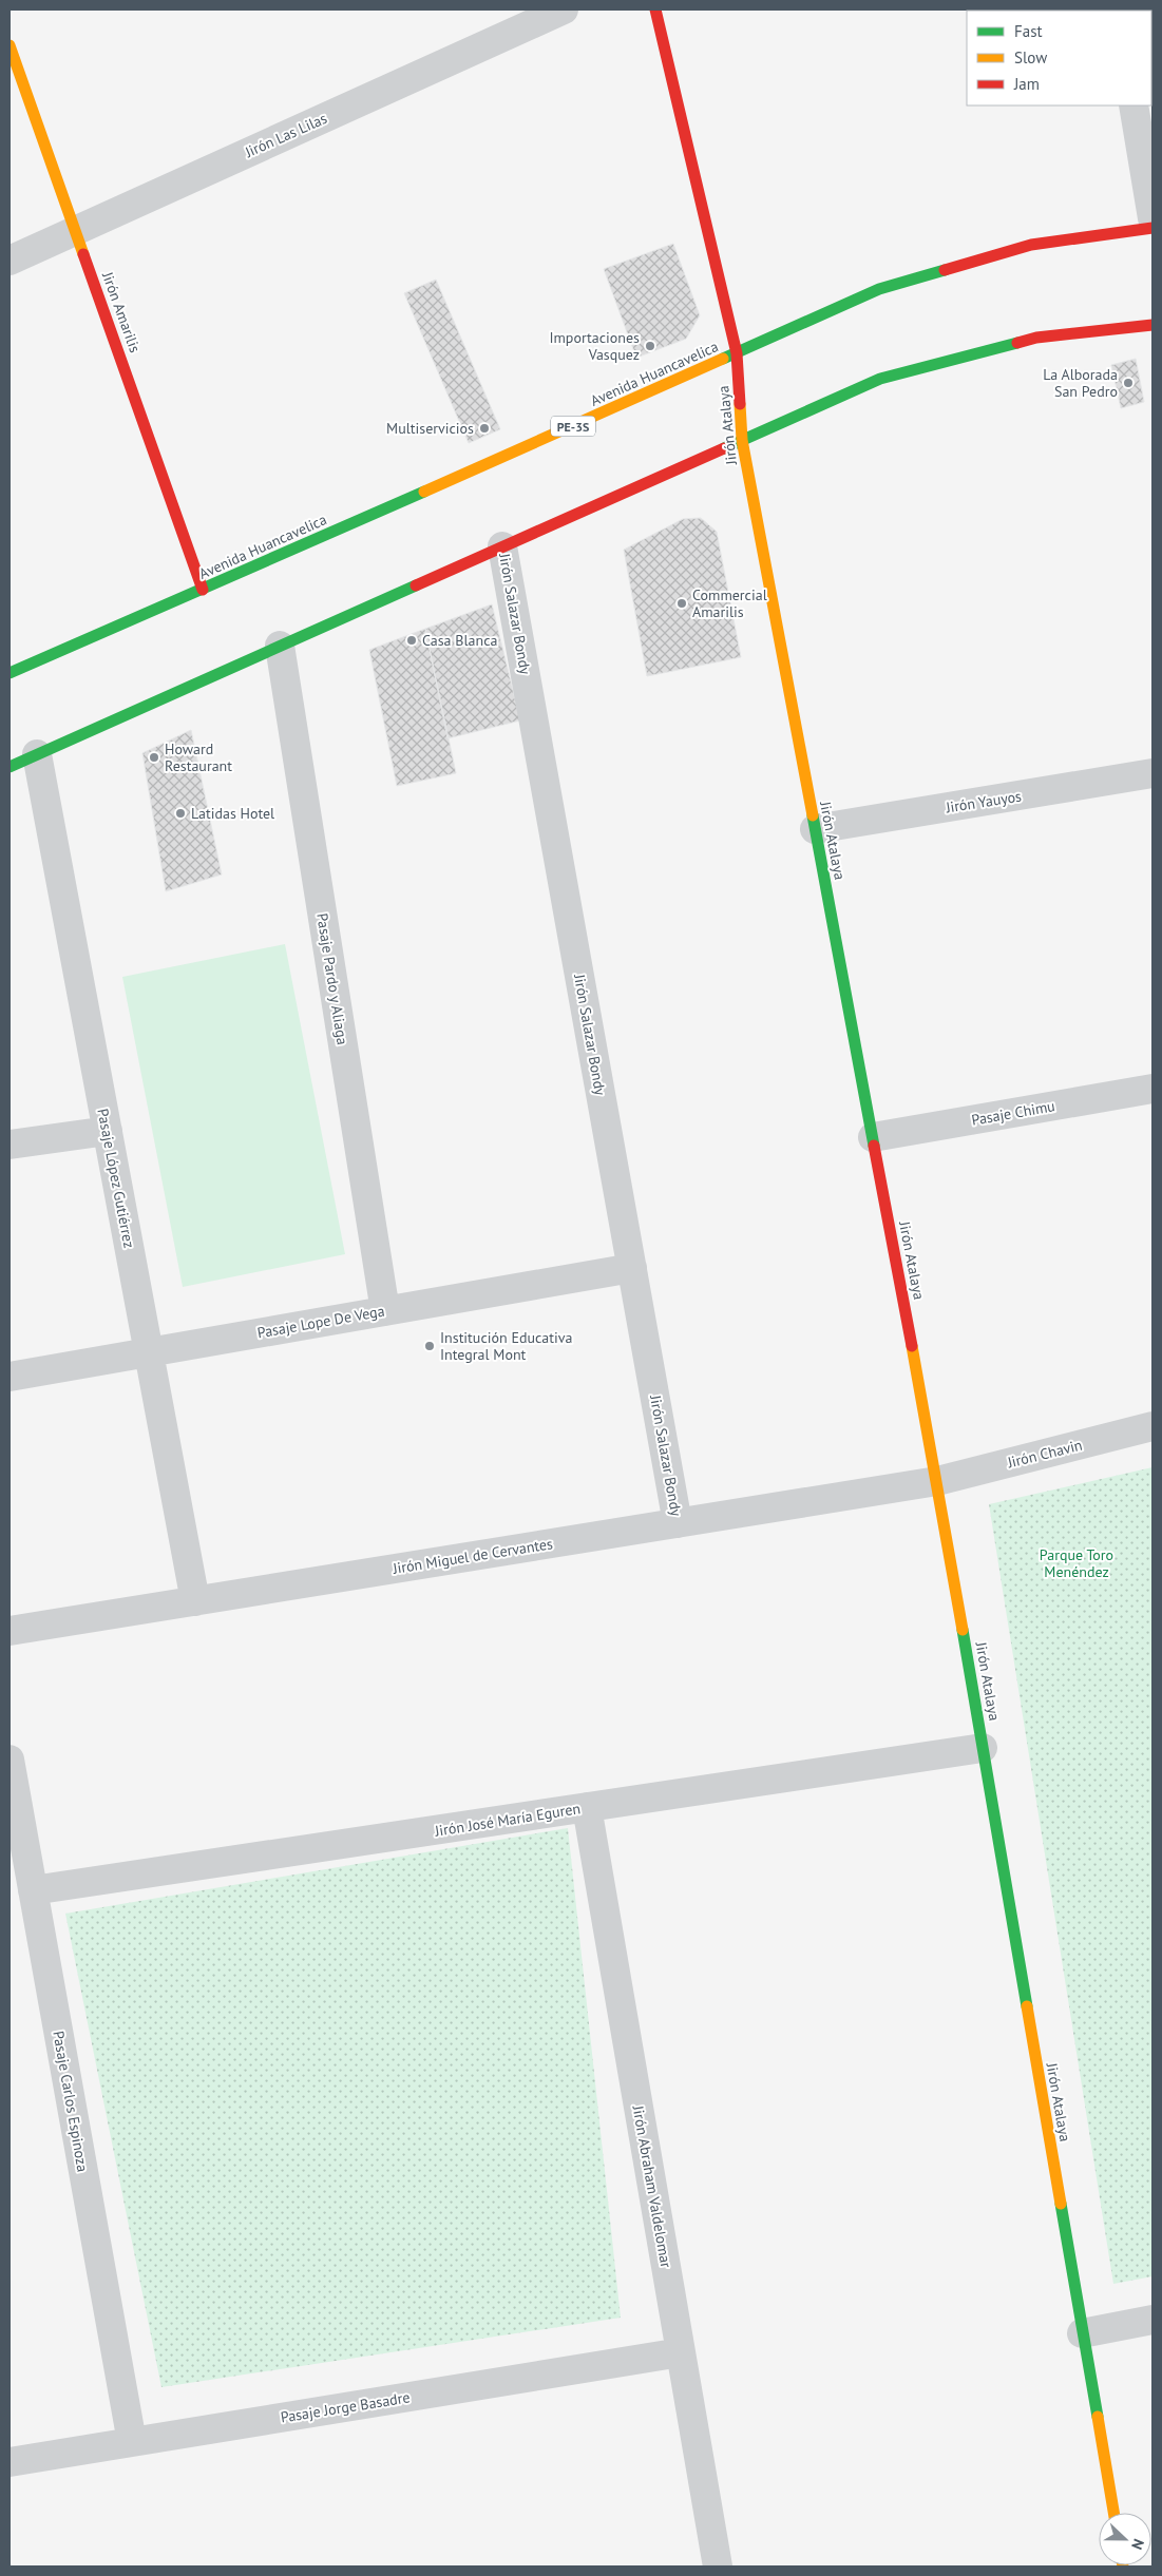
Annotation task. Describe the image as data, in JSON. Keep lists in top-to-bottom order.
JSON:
{
  "streets": {
    "main road": [
      "Jirón Amarilis",
      "Avenida Huancavelica",
      "Jirón Atalaya",
      "PE-3S"
    ],
    "street": [
      "Jirón Las Lilas",
      "Jirón Salazar Bondy",
      "Jirón Yauyos",
      "Pasaje Pardo y Aliaga",
      "Pasaje Chimu",
      "Pasaje López Gutiérrez",
      "Pasaje Lope De Vega",
      "Jirón Chavin",
      "Jirón Miguel de Cervantes",
      "Jirón José María Eguren",
      "Pasaje Carlos Espinoza",
      "Jirón Abraham Valdelomar",
      "Pasaje Jorge Basadre"
    ]
  },
  "crossings": [
    ["Jirón Las Lilas", "Jirón Amarilis"],
    ["Jirón Amarilis", "Avenida Huancavelica"],
    ["Avenida Huancavelica", "Jirón Atalaya"],
    ["Jirón Atalaya", "Jirón Yauyos"],
    ["Jirón Atalaya", "Pasaje Chimu"],
    ["Jirón Atalaya", "Jirón Chavin"],
    ["Jirón Atalaya", "Jirón Miguel de Cervantes"],
    ["Jirón Atalaya", "Jirón José María Eguren"],
    ["Jirón Salazar Bondy", "Pasaje Lope De Vega"],
    ["Jirón Salazar Bondy", "Jirón Miguel de Cervantes"],
    ["Pasaje Pardo y Aliaga", "Pasaje Lope De Vega"],
    ["Pasaje López Gutiérrez", "Pasaje Lope De Vega"],
    ["Pasaje López Gutiérrez", "Jirón Miguel de Cervantes"],
    ["Jirón Chavin", "Jirón Miguel de Cervantes"],
    ["Jirón José María Eguren", "Pasaje Carlos Espinoza"],
    ["Jirón José María Eguren", "Jirón Abraham Valdelomar"],
    ["Pasaje Carlos Espinoza", "Pasaje Jorge Basadre"],
    ["Jirón Abraham Valdelomar", "Pasaje Jorge Basadre"]
  ],
  "parks": ["Parque Toro Menéndez"],
  "places": [
    "Importaciones Vasquez",
    "La Alborada San Pedro",
    "Multiservicios",
    "Commercial Amarilis",
    "Casa Blanca",
    "Howard Restaurant",
    "Latidas Hotel",
    "Institución Educativa Integral Mont"
  ],
  "legend": ["Fast", "Slow", "Jam"],
  "north": "right"
}
